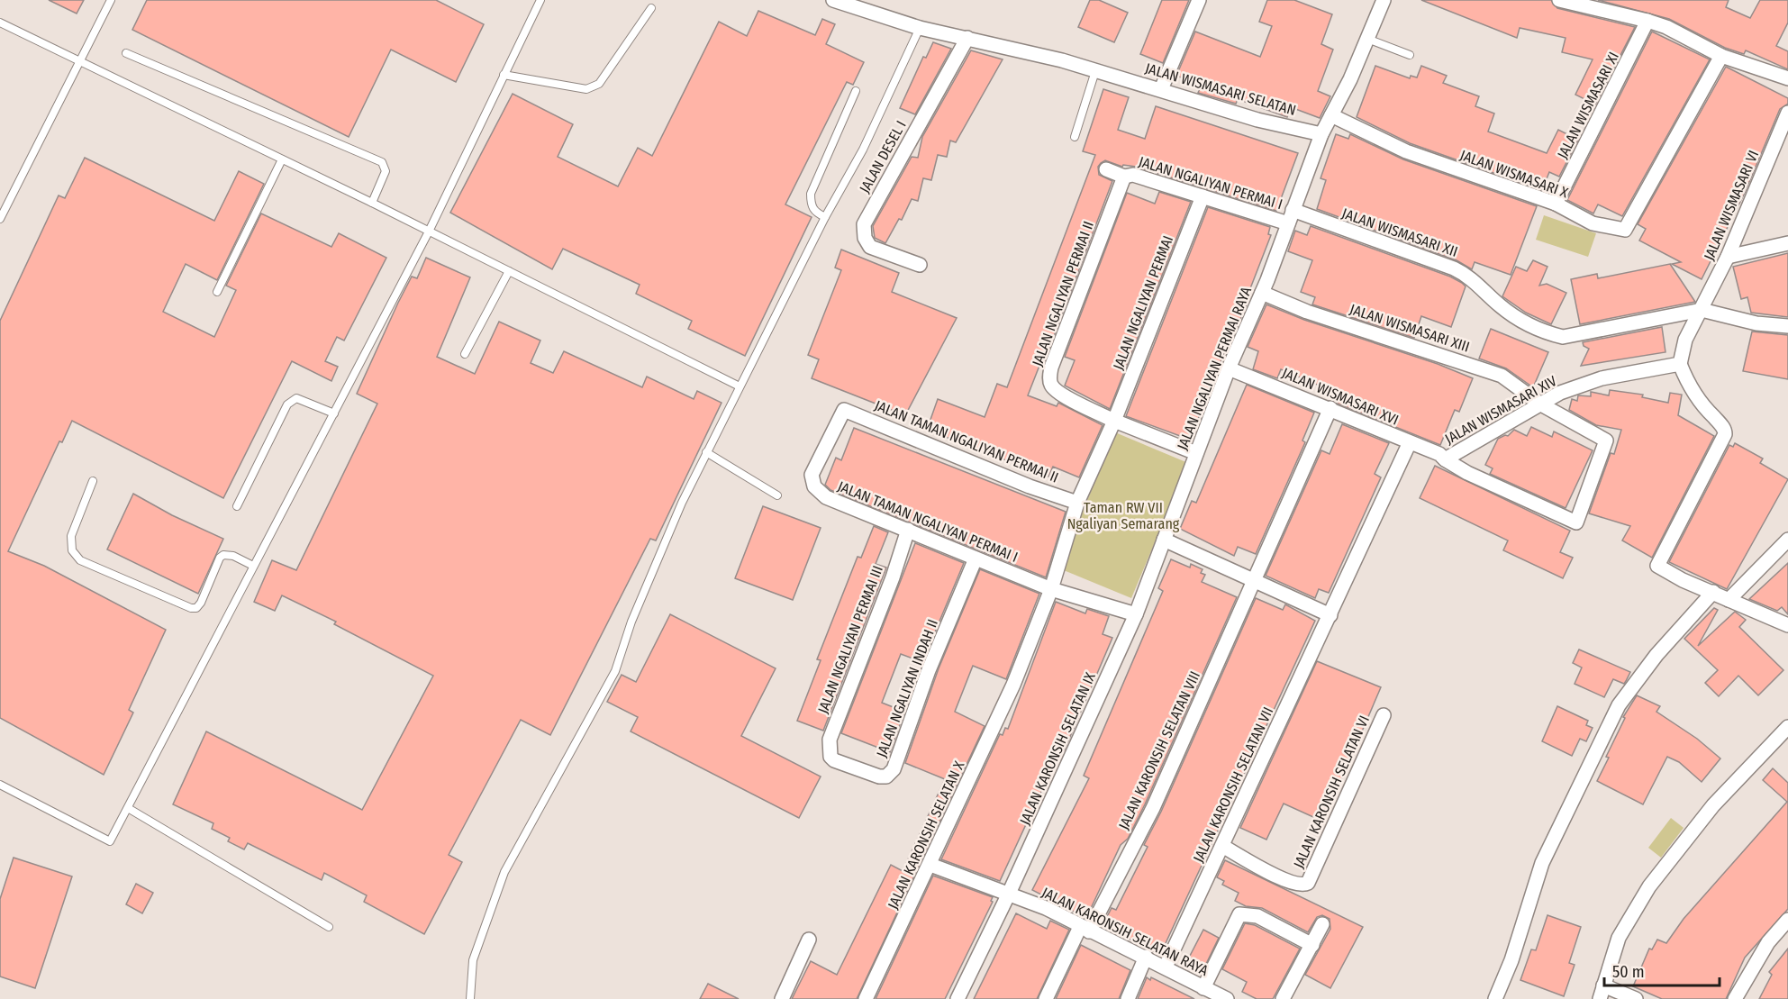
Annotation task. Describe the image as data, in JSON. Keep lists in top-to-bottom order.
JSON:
{
  "streets": {
    "street": [
      "JALAN WISMASARI SELATAN",
      "JALAN WISMASARI XI",
      "JALAN DESEL I",
      "JALAN WISMASARI X",
      "JALAN NGALIYAN PERMAI I",
      "JALAN WISMASARI VI",
      "JALAN WISMASARI XII",
      "JALAN NGALIYAN PERMAI II",
      "JALAN NGALIYAN PERMAI",
      "JALAN WISMASARI XIII",
      "JALAN NGALIYAN PERMAI RAYA",
      "JALAN WISMASARI XVI",
      "JALAN WISMASARI XIV",
      "JALAN TAMAN NGALIYAN PERMAI II",
      "JALAN TAMAN NGALIYAN PERMAI I",
      "JALAN NGALIYAN PERMAI III",
      "JALAN NGALIYAN INDAH II",
      "JALAN KARONSIH SELATAN IX",
      "JALAN KARONSIH SELATAN VIII",
      "JALAN KARONSIH SELATAN VII",
      "JALAN KARONSIH SELATAN VI",
      "JALAN KARONSIH SELATAN X",
      "JALAN KARONSIH SELATAN RAYA"
    ]
  },
  "crossings": [
    ["JALAN WISMASARI SELATAN", "JALAN DESEL I"],
    ["JALAN WISMASARI SELATAN", "JALAN NGALIYAN PERMAI RAYA"],
    ["JALAN WISMASARI XI", "JALAN WISMASARI X"],
    ["JALAN NGALIYAN PERMAI I", "JALAN NGALIYAN PERMAI II"],
    ["JALAN NGALIYAN PERMAI I", "JALAN NGALIYAN PERMAI"],
    ["JALAN NGALIYAN PERMAI I", "JALAN NGALIYAN PERMAI RAYA"],
    ["JALAN WISMASARI VI", "JALAN WISMASARI XII"],
    ["JALAN WISMASARI XII", "JALAN NGALIYAN PERMAI RAYA"],
    ["JALAN NGALIYAN PERMAI II", "JALAN NGALIYAN PERMAI"],
    ["JALAN NGALIYAN PERMAI II", "JALAN NGALIYAN PERMAI RAYA"],
    ["JALAN WISMASARI XIII", "JALAN NGALIYAN PERMAI RAYA"],
    ["JALAN WISMASARI XIII", "JALAN WISMASARI XVI"],
    ["JALAN WISMASARI XIII", "JALAN WISMASARI XIV"],
    ["JALAN NGALIYAN PERMAI RAYA", "JALAN WISMASARI XVI"],
    ["JALAN NGALIYAN PERMAI RAYA", "JALAN KARONSIH SELATAN IX"],
    ["JALAN WISMASARI XVI", "JALAN WISMASARI XIV"],
    ["JALAN WISMASARI XVI", "JALAN KARONSIH SELATAN VIII"],
    ["JALAN WISMASARI XVI", "JALAN KARONSIH SELATAN VII"],
    ["JALAN TAMAN NGALIYAN PERMAI II", "JALAN TAMAN NGALIYAN PERMAI I"],
    ["JALAN TAMAN NGALIYAN PERMAI I", "JALAN NGALIYAN PERMAI III"],
    ["JALAN TAMAN NGALIYAN PERMAI I", "JALAN NGALIYAN INDAH II"],
    ["JALAN TAMAN NGALIYAN PERMAI I", "JALAN KARONSIH SELATAN X"],
    ["JALAN NGALIYAN PERMAI III", "JALAN NGALIYAN INDAH II"],
    ["JALAN KARONSIH SELATAN IX", "JALAN KARONSIH SELATAN RAYA"],
    ["JALAN KARONSIH SELATAN VIII", "JALAN KARONSIH SELATAN RAYA"],
    ["JALAN KARONSIH SELATAN VII", "JALAN KARONSIH SELATAN VI"],
    ["JALAN KARONSIH SELATAN VII", "JALAN KARONSIH SELATAN RAYA"],
    ["JALAN KARONSIH SELATAN X", "JALAN KARONSIH SELATAN RAYA"]
  ],
  "parks": ["Taman RW VII Ngaliyan Semarang"],
  "scale_bar": "50 m"
}
